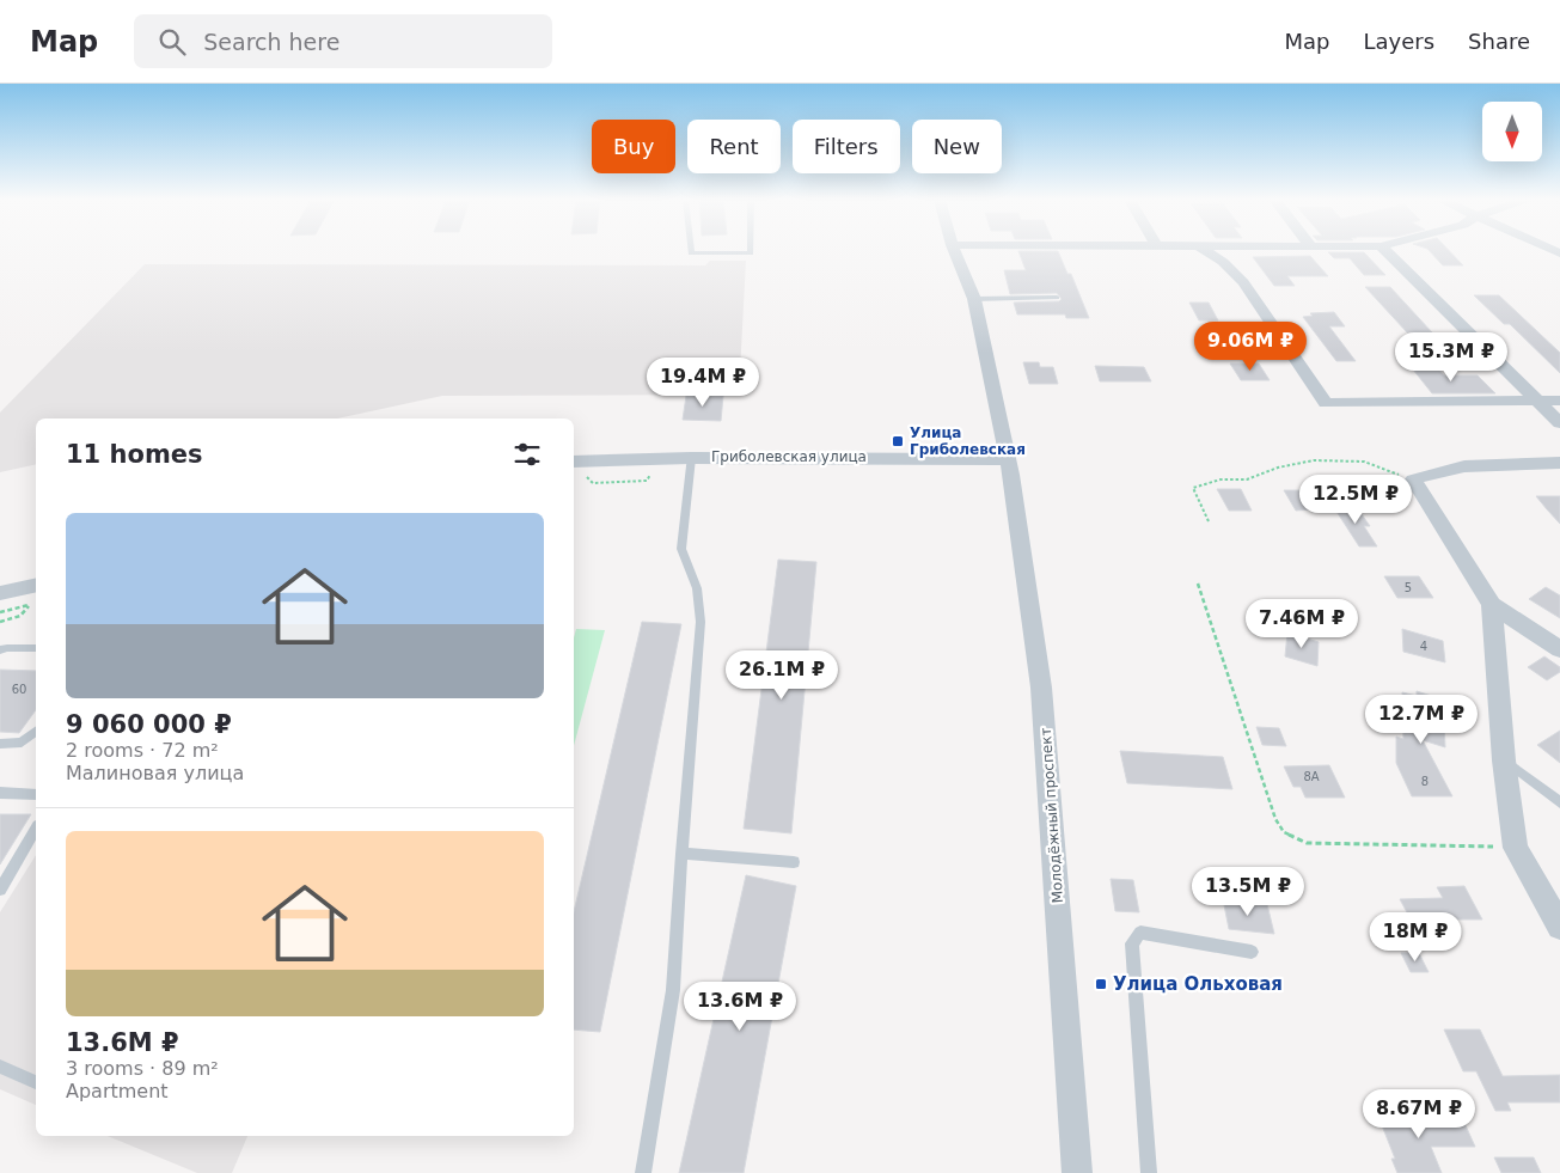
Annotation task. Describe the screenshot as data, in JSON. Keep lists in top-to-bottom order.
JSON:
{
  "streets": {
    "street": ["Гриболевская улица", "Молодёжный проспект"]
  },
  "crossings": [
    ["Гриболевская улица", "Молодёжный проспект"]
  ],
  "places": {
    "transit": ["Улица Гриболевская", "Улица Ольховая"]
  },
  "house_numbers": [
    "5",
    "4",
    "60",
    "8А",
    "8"
  ],
  "north": "bottom",
  "page": {
    "header": "Map",
    "search": "Search here",
    "nav": ["Map", "Layers", "Share"],
    "chip": [
      "Buy",
      "Rent",
      "Filters",
      "New"
    ],
    "price": [
      "9.06M ₽",
      "15.3M ₽",
      "19.4M ₽",
      "12.5M ₽",
      "7.46M ₽",
      "26.1M ₽",
      "12.7M ₽",
      "13.5M ₽",
      "18M ₽",
      "13.6M ₽",
      "8.67M ₽"
    ],
    "heading": "11 homes",
    "list": [
      {
        "name": "9 060 000 ₽",
        "note": "2 rooms · 72 m² · Малиновая улица"
      },
      {
        "name": "13.6M ₽",
        "note": "3 rooms · 89 m² · Apartment"
      }
    ]
  }
}
